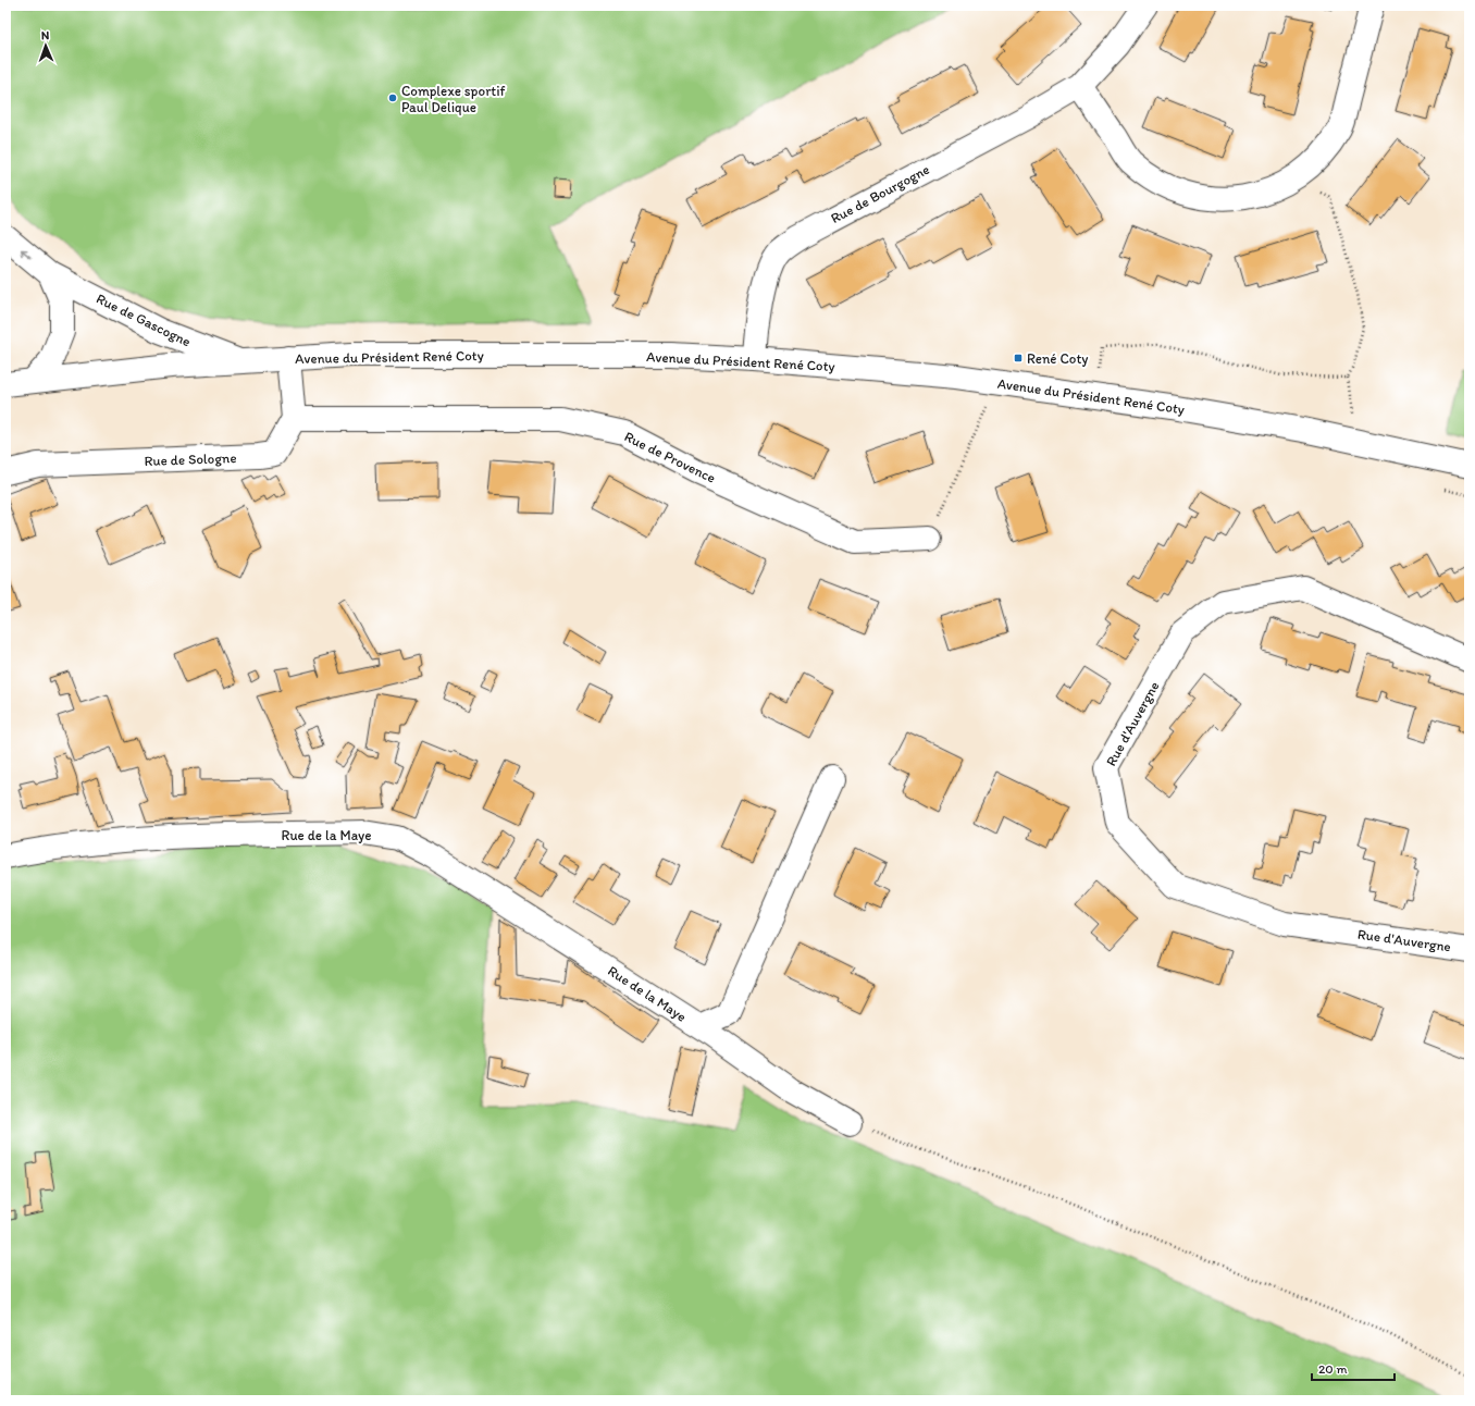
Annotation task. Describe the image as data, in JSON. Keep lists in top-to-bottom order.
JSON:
{
  "streets": {
    "street": [
      "Rue de Bourgogne",
      "Rue de Gascogne",
      "Avenue du Président René Coty",
      "Rue de Provence",
      "Rue de Sologne",
      "Rue d'Auvergne",
      "Rue de la Maye"
    ]
  },
  "crossings": [
    ["Rue de Bourgogne", "Avenue du Président René Coty"],
    ["Rue de Gascogne", "Avenue du Président René Coty"],
    ["Rue de Provence", "Rue de Sologne"]
  ],
  "places": {
    "other": ["Complexe sportif Paul Delique"],
    "transit": ["René Coty"]
  },
  "scale_bar": "20 m",
  "north": "top"
}
